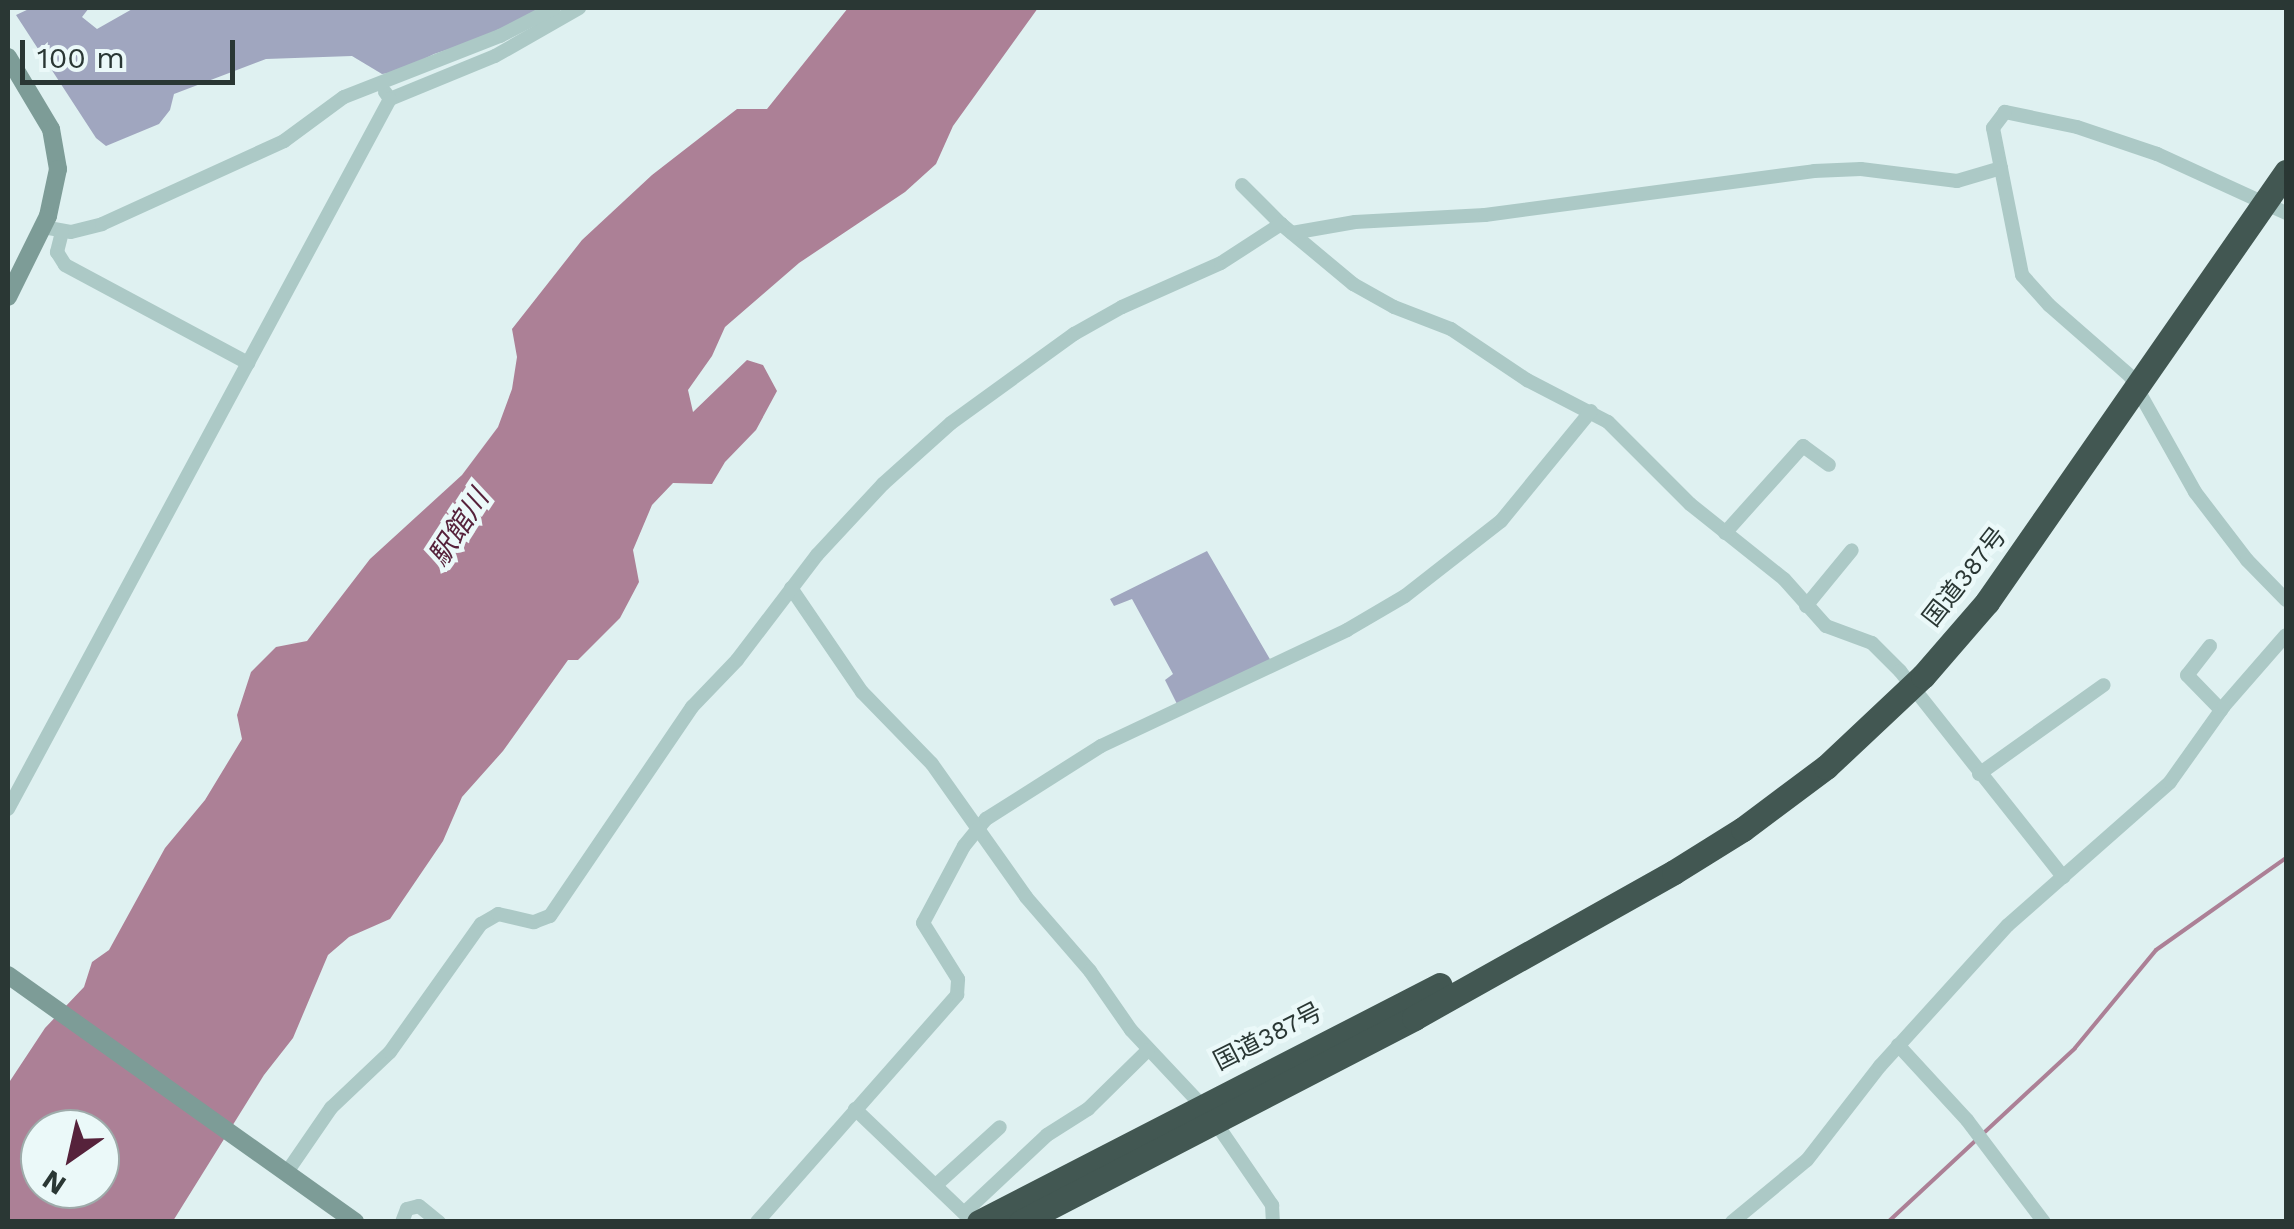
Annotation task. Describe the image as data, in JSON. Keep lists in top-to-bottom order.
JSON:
{
  "streets": {
    "highway": ["国道387号"]
  },
  "water": ["駅館川"],
  "scale_bar": "100 m",
  "north": "bottom left"
}
